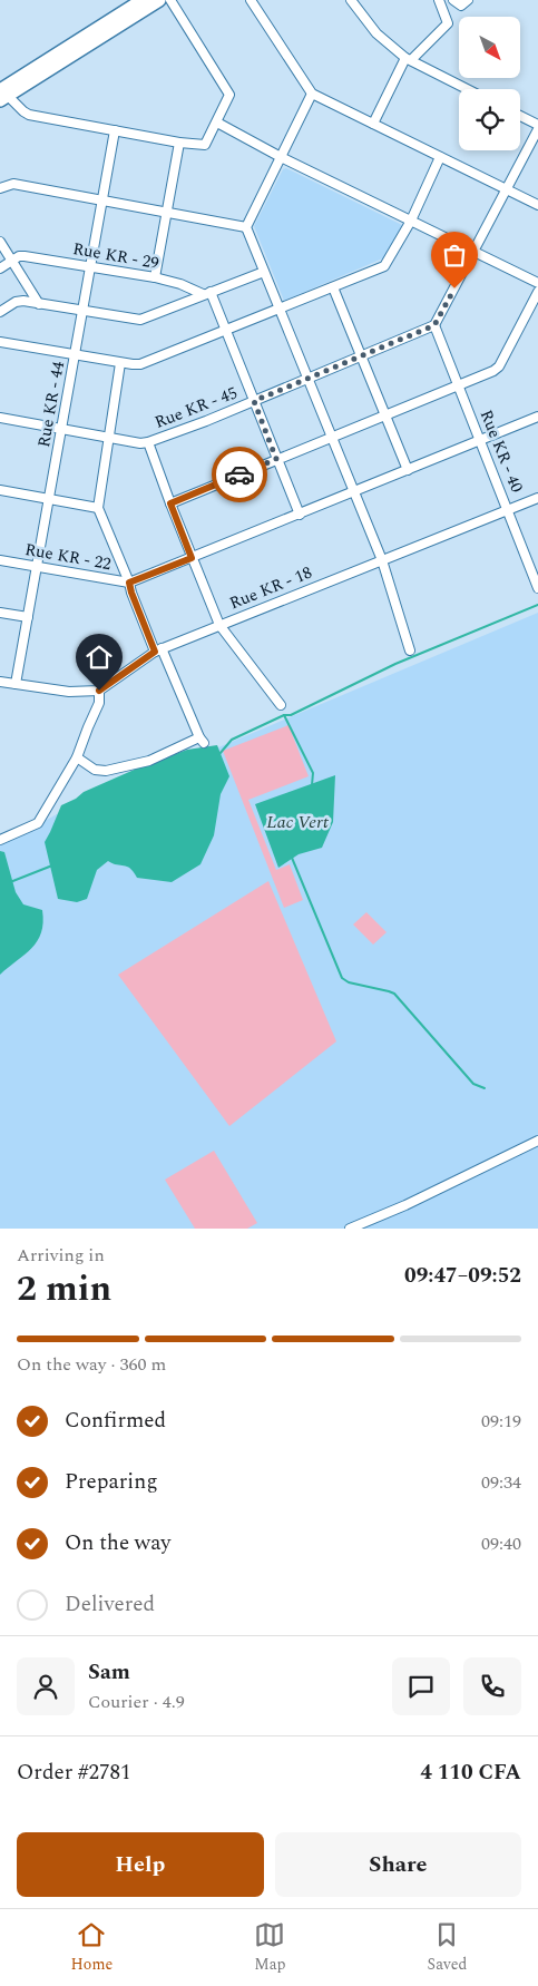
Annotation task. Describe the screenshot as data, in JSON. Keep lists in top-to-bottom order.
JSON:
{
  "streets": {
    "street": [
      "Rue KR - 29",
      "Rue KR - 44",
      "Rue KR - 45",
      "Rue KR - 40",
      "Rue KR - 22",
      "Rue KR - 18"
    ]
  },
  "crossings": [
    ["Rue KR - 29", "Rue KR - 44"],
    ["Rue KR - 44", "Rue KR - 45"],
    ["Rue KR - 44", "Rue KR - 22"],
    ["Rue KR - 45", "Rue KR - 40"],
    ["Rue KR - 40", "Rue KR - 18"]
  ],
  "water": ["Lac Vert"],
  "north": "bottom right",
  "page": {
    "heading": ["2 min", "Arriving in", "09:47–09:52"],
    "panel": [
      "Sam",
      "Courier · 4.9",
      "Order #2781",
      "4 110 CFA"
    ],
    "bar": "On the way · 360 m",
    "list": [
      ["Confirmed", "09:19"],
      ["Preparing", "09:34"],
      ["On the way", "09:40"],
      "Delivered"
    ],
    "buttons": ["Help", "Share"],
    "tabs": ["Home", "Map", "Saved"]
  }
}
